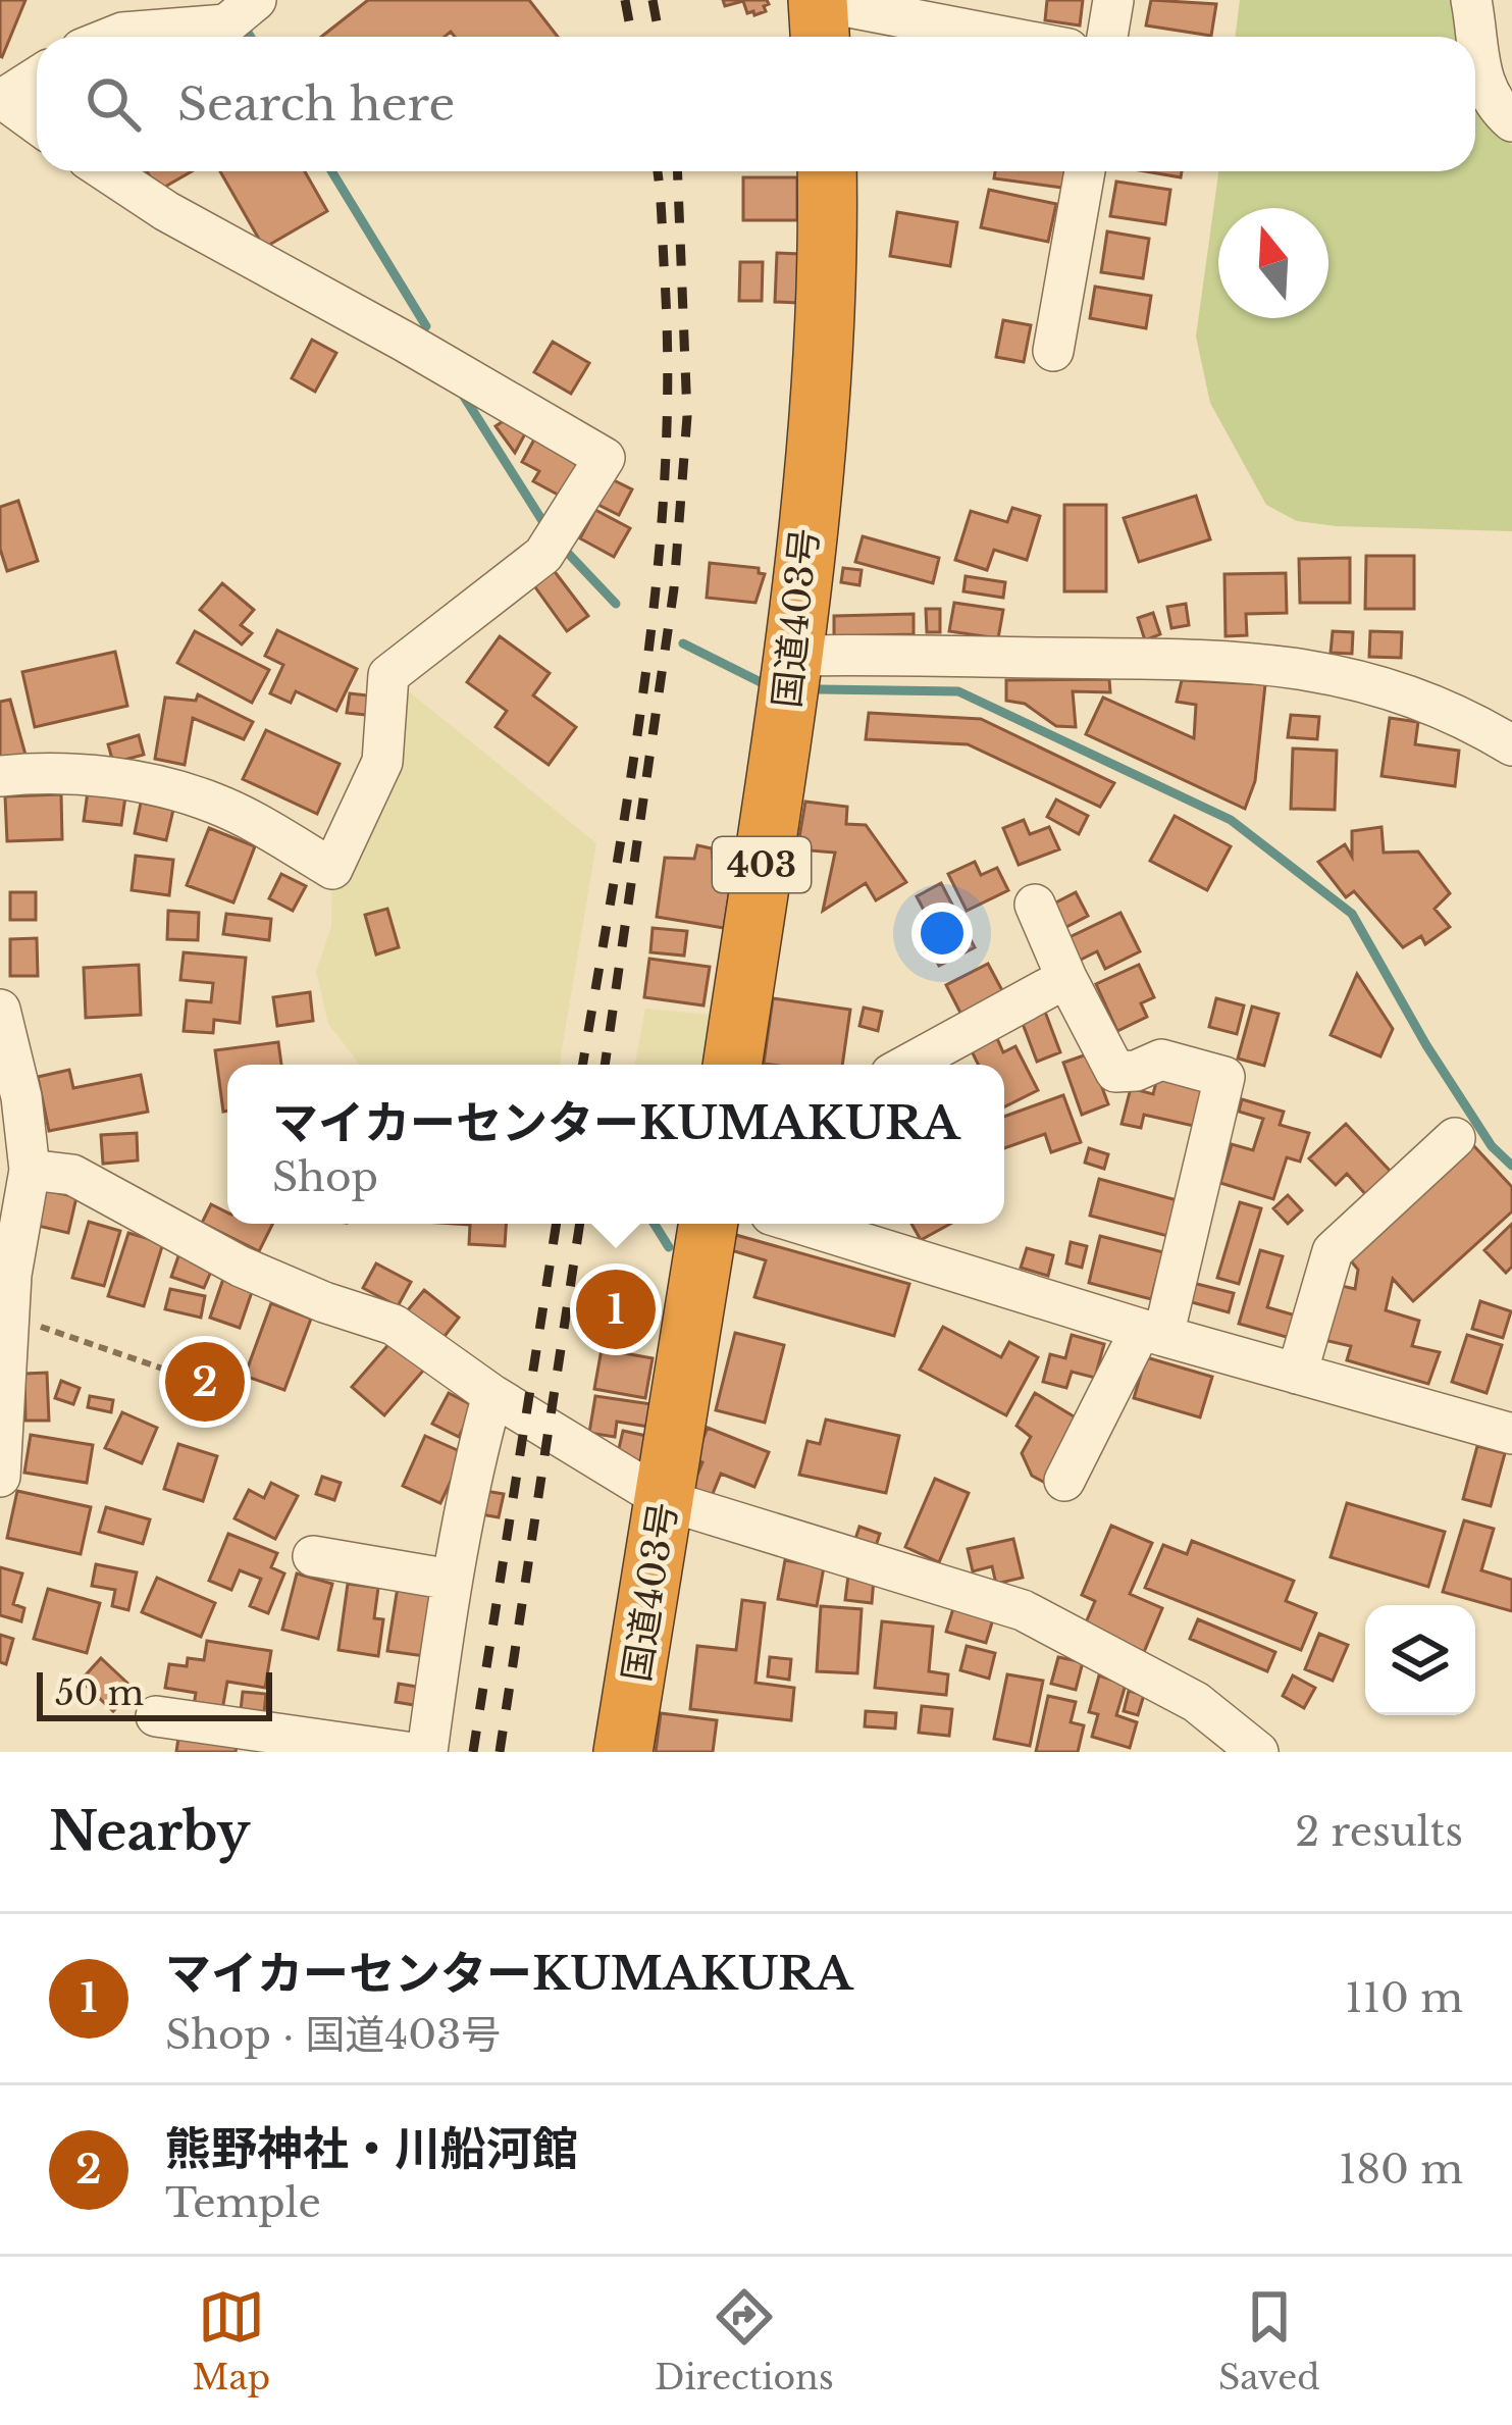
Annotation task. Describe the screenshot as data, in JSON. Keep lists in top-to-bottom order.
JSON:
{
  "streets": {
    "highway": ["国道403号", "403"]
  },
  "scale_bar": "50 m",
  "north": "top",
  "page": {
    "search": "Search here",
    "popup": ["マイカーセンターKUMAKURA", "Shop"],
    "pins": ["1", "2"],
    "scale": "50 m",
    "heading": ["Nearby", "2 results"],
    "list": [
      {
        "mark": "1",
        "name": "マイカーセンターKUMAKURA",
        "note": "Shop · 国道403号",
        "value": "110 m"
      },
      {
        "mark": "2",
        "name": "熊野神社・川船河館",
        "note": "Temple",
        "value": "180 m"
      }
    ],
    "nav": ["Map", "Directions", "Saved"]
  }
}
